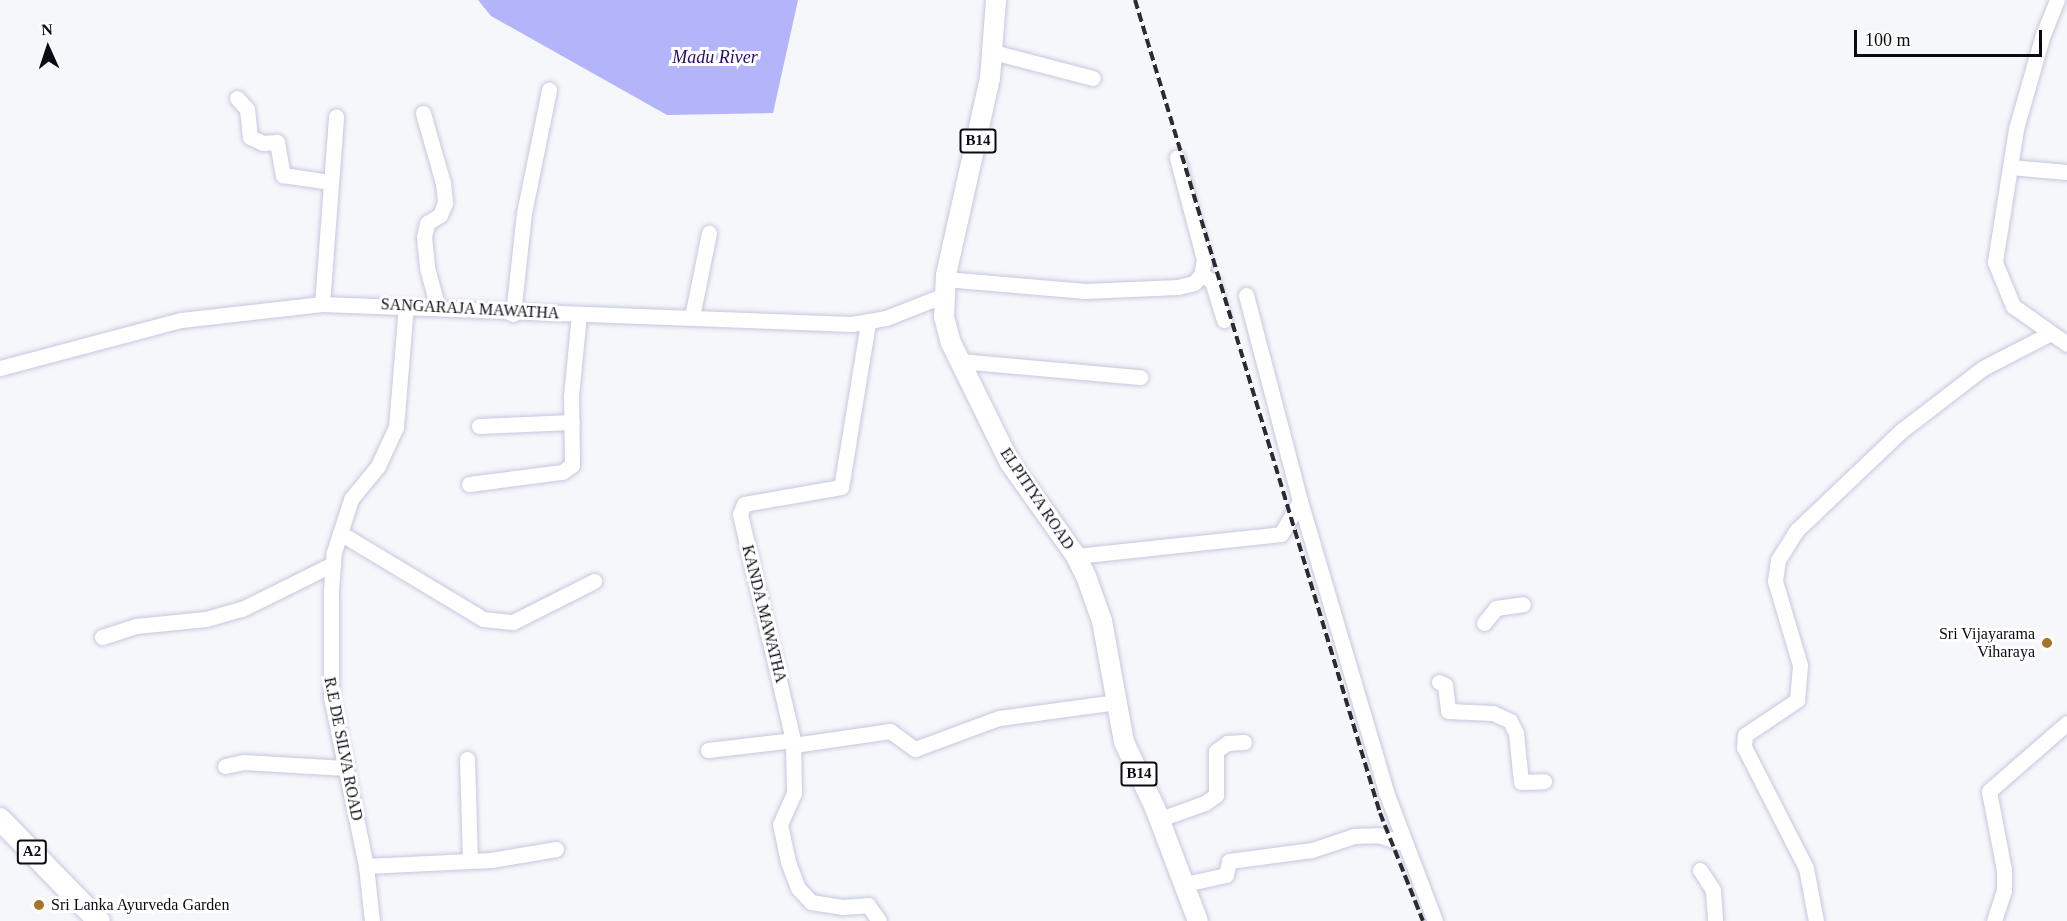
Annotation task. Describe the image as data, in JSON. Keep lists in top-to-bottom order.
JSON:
{
  "streets": {
    "highway": ["A2"],
    "main road": ["B14", "ELPITIYA ROAD"],
    "street": ["SANGARAJA MAWATHA", "KANDA MAWATHA", "R.E DE SILVA ROAD"]
  },
  "crossings": [
    ["SANGARAJA MAWATHA", "ELPITIYA ROAD"],
    ["SANGARAJA MAWATHA", "KANDA MAWATHA"],
    ["SANGARAJA MAWATHA", "R.E DE SILVA ROAD"]
  ],
  "water": ["Madu River"],
  "places": ["Sri Vijayarama Viharaya", "Sri Lanka Ayurveda Garden"],
  "scale_bar": "100 m",
  "north": "top"
}
